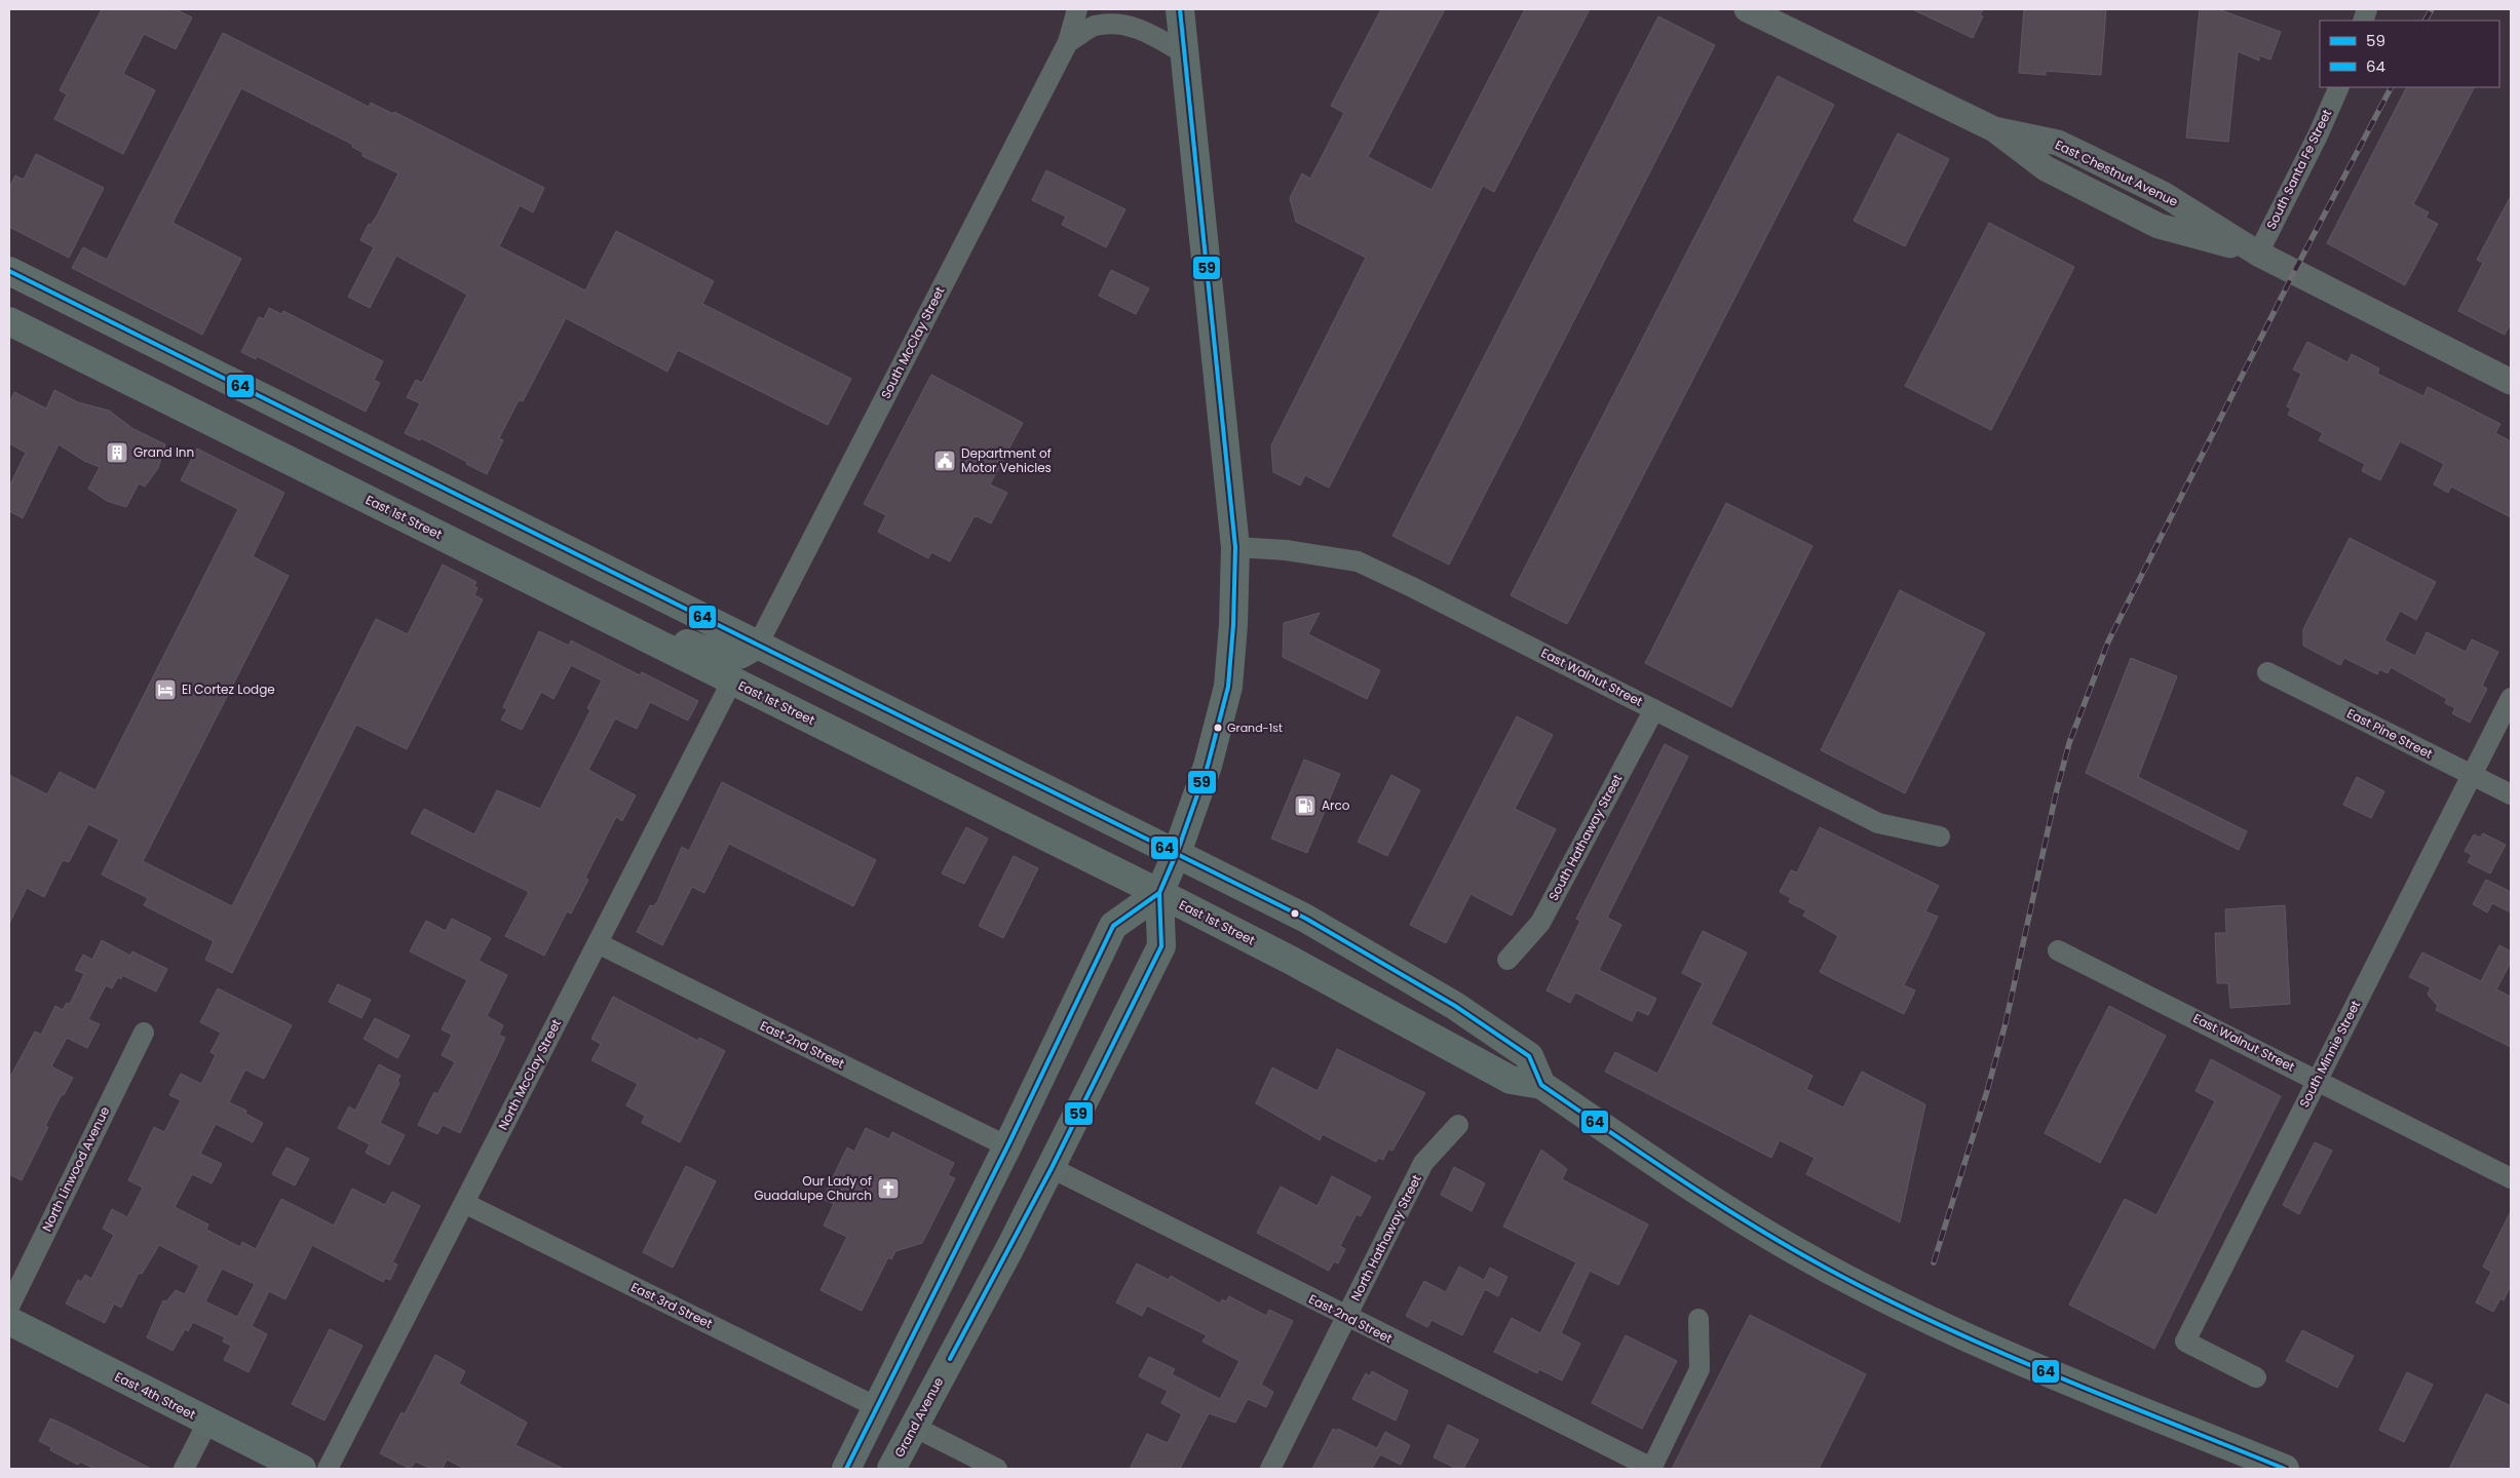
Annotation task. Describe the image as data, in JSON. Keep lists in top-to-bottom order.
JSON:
{
  "streets": {
    "main road": ["East 1st Street", "East 4th Street", "Grand Avenue"],
    "street": [
      "South Santa Fe Street",
      "East Chestnut Avenue",
      "South McClay Street",
      "East Walnut Street",
      "East Pine Street",
      "South Hathaway Street",
      "East 2nd Street",
      "South Minnie Street",
      "North McClay Street",
      "North Linwood Avenue",
      "North Hathaway Street",
      "East 3rd Street"
    ]
  },
  "crossings": [
    ["South Santa Fe Street", "East Chestnut Avenue"],
    ["East 1st Street", "North McClay Street"],
    ["East 1st Street", "Grand Avenue"],
    ["East Walnut Street", "South Hathaway Street"],
    ["East Walnut Street", "South Minnie Street"],
    ["East Walnut Street", "Grand Avenue"],
    ["East Pine Street", "South Minnie Street"],
    ["East 2nd Street", "North McClay Street"],
    ["East 2nd Street", "North Hathaway Street"],
    ["East 2nd Street", "Grand Avenue"],
    ["North McClay Street", "East 3rd Street"]
  ],
  "places": {
    "building": ["Grand Inn"],
    "public building": ["Department of Motor Vehicles"],
    "hotel": ["El Cortez Lodge"],
    "other": ["Grand-1st"],
    "fuel station": ["Arco"],
    "church": ["Our Lady of Guadalupe Church"]
  },
  "lines": ["transit line 59", "transit line 64"],
  "legend": ["59", "64"]
}
